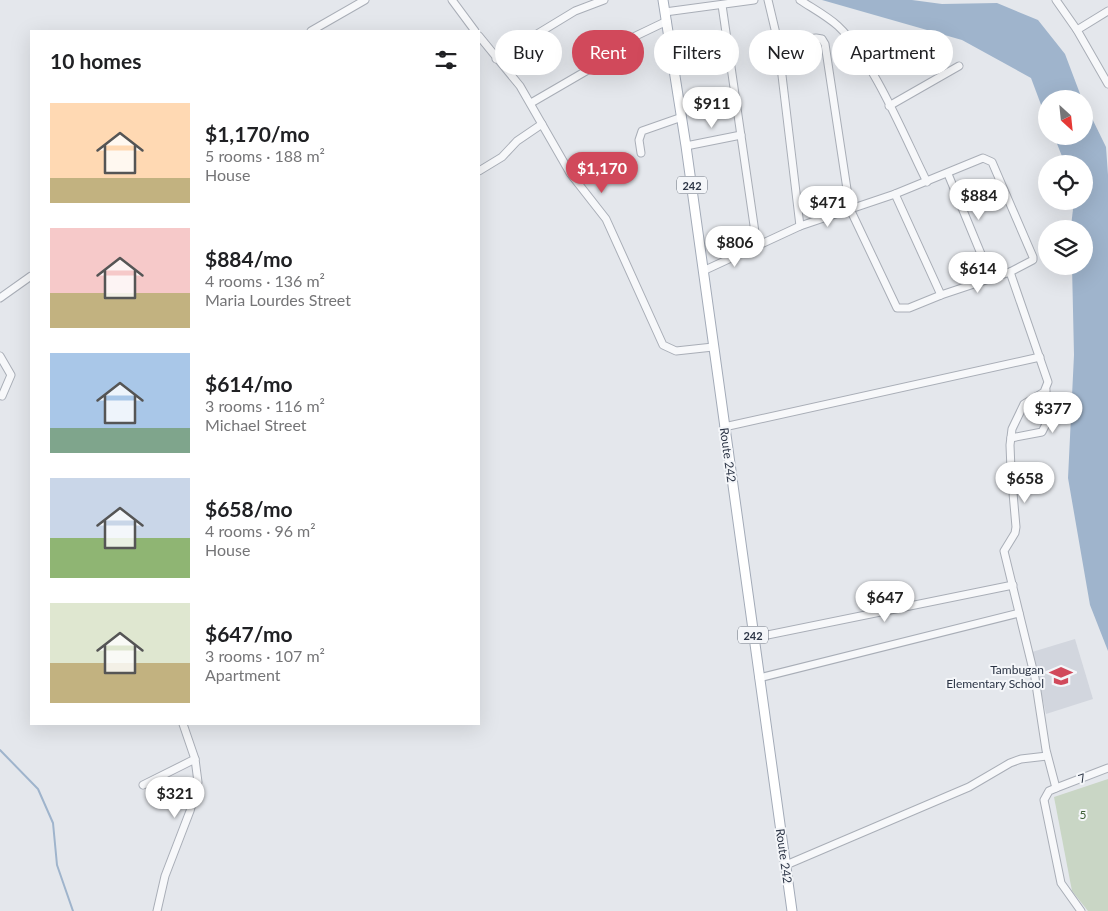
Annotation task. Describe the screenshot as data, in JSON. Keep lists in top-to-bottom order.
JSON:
{
  "streets": {
    "main road": ["242", "Route 242"],
    "street": ["7"]
  },
  "parks": ["5"],
  "places": {
    "school or university": ["Tambugan Elementary School"]
  },
  "north": "bottom right",
  "page": {
    "chip": [
      "Buy",
      "Rent",
      "Filters",
      "New",
      "Apartment"
    ],
    "heading": "10 homes",
    "price": [
      "$911",
      "$1,170",
      "$884",
      "$471",
      "$806",
      "$614",
      "$377",
      "$658",
      "$647",
      "$321"
    ],
    "list": [
      {
        "name": "$1,170/mo",
        "note": "5 rooms · 188 m² · House"
      },
      {
        "name": "$884/mo",
        "note": "4 rooms · 136 m² · Maria Lourdes Street"
      },
      {
        "name": "$614/mo",
        "note": "3 rooms · 116 m² · Michael Street"
      },
      {
        "name": "$658/mo",
        "note": "4 rooms · 96 m² · House"
      },
      {
        "name": "$647/mo",
        "note": "3 rooms · 107 m² · Apartment"
      }
    ]
  }
}
